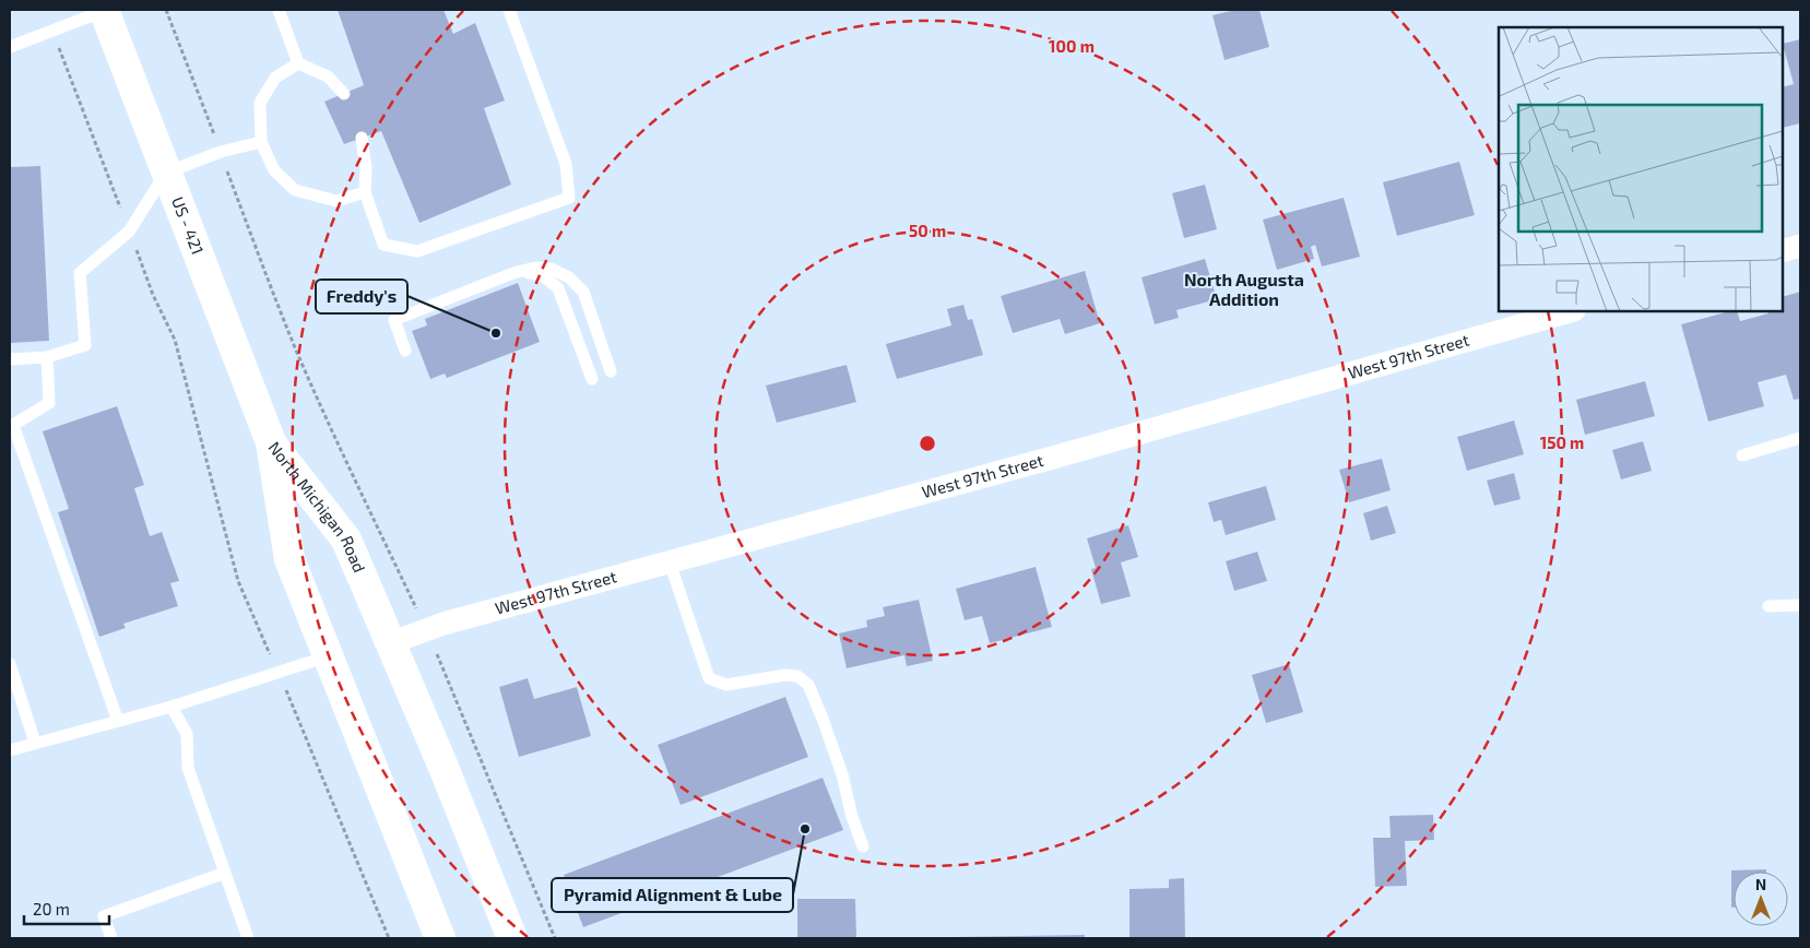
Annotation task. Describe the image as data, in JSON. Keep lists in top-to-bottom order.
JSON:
{
  "streets": {
    "main road": ["US - 421", "North Michigan Road"],
    "street": ["West 97th Street"]
  },
  "crossings": [
    ["US - 421", "North Michigan Road"],
    ["West 97th Street", "North Michigan Road"]
  ],
  "districts": ["North Augusta Addition"],
  "places": ["Freddy's", "Pyramid Alignment & Lube"],
  "scale_bar": "20 m",
  "north": "top",
  "rings": ["100 m", "50 m", "150 m"]
}
